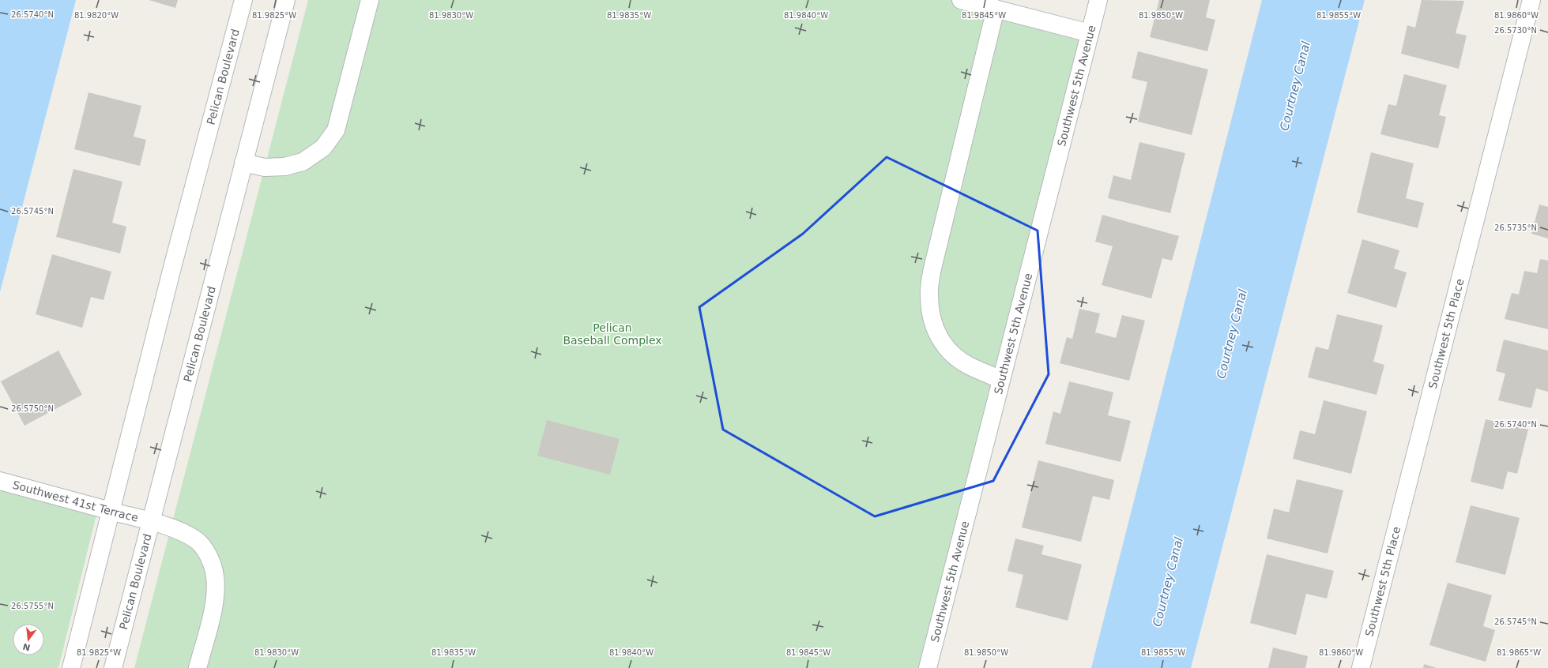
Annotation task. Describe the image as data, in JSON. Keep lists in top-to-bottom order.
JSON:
{
  "streets": {
    "street": [
      "Pelican Boulevard",
      "Southwest 5th Avenue",
      "Southwest 5th Place",
      "Southwest 41st Terrace"
    ]
  },
  "crossings": [
    ["Pelican Boulevard", "Southwest 41st Terrace"]
  ],
  "water": ["Courtney Canal"],
  "parks": ["Pelican Baseball Complex"],
  "north": "bottom",
  "coordinates": [
    "26.5740°N",
    "81.9820°W",
    "81.9825°W",
    "81.9830°W",
    "81.9835°W",
    "81.9840°W",
    "81.9845°W",
    "81.9850°W",
    "81.9855°W",
    "81.9860°W",
    "26.5730°N",
    "26.5745°N",
    "26.5735°N",
    "26.5750°N",
    "26.5755°N",
    "81.9865°W"
  ]
}
